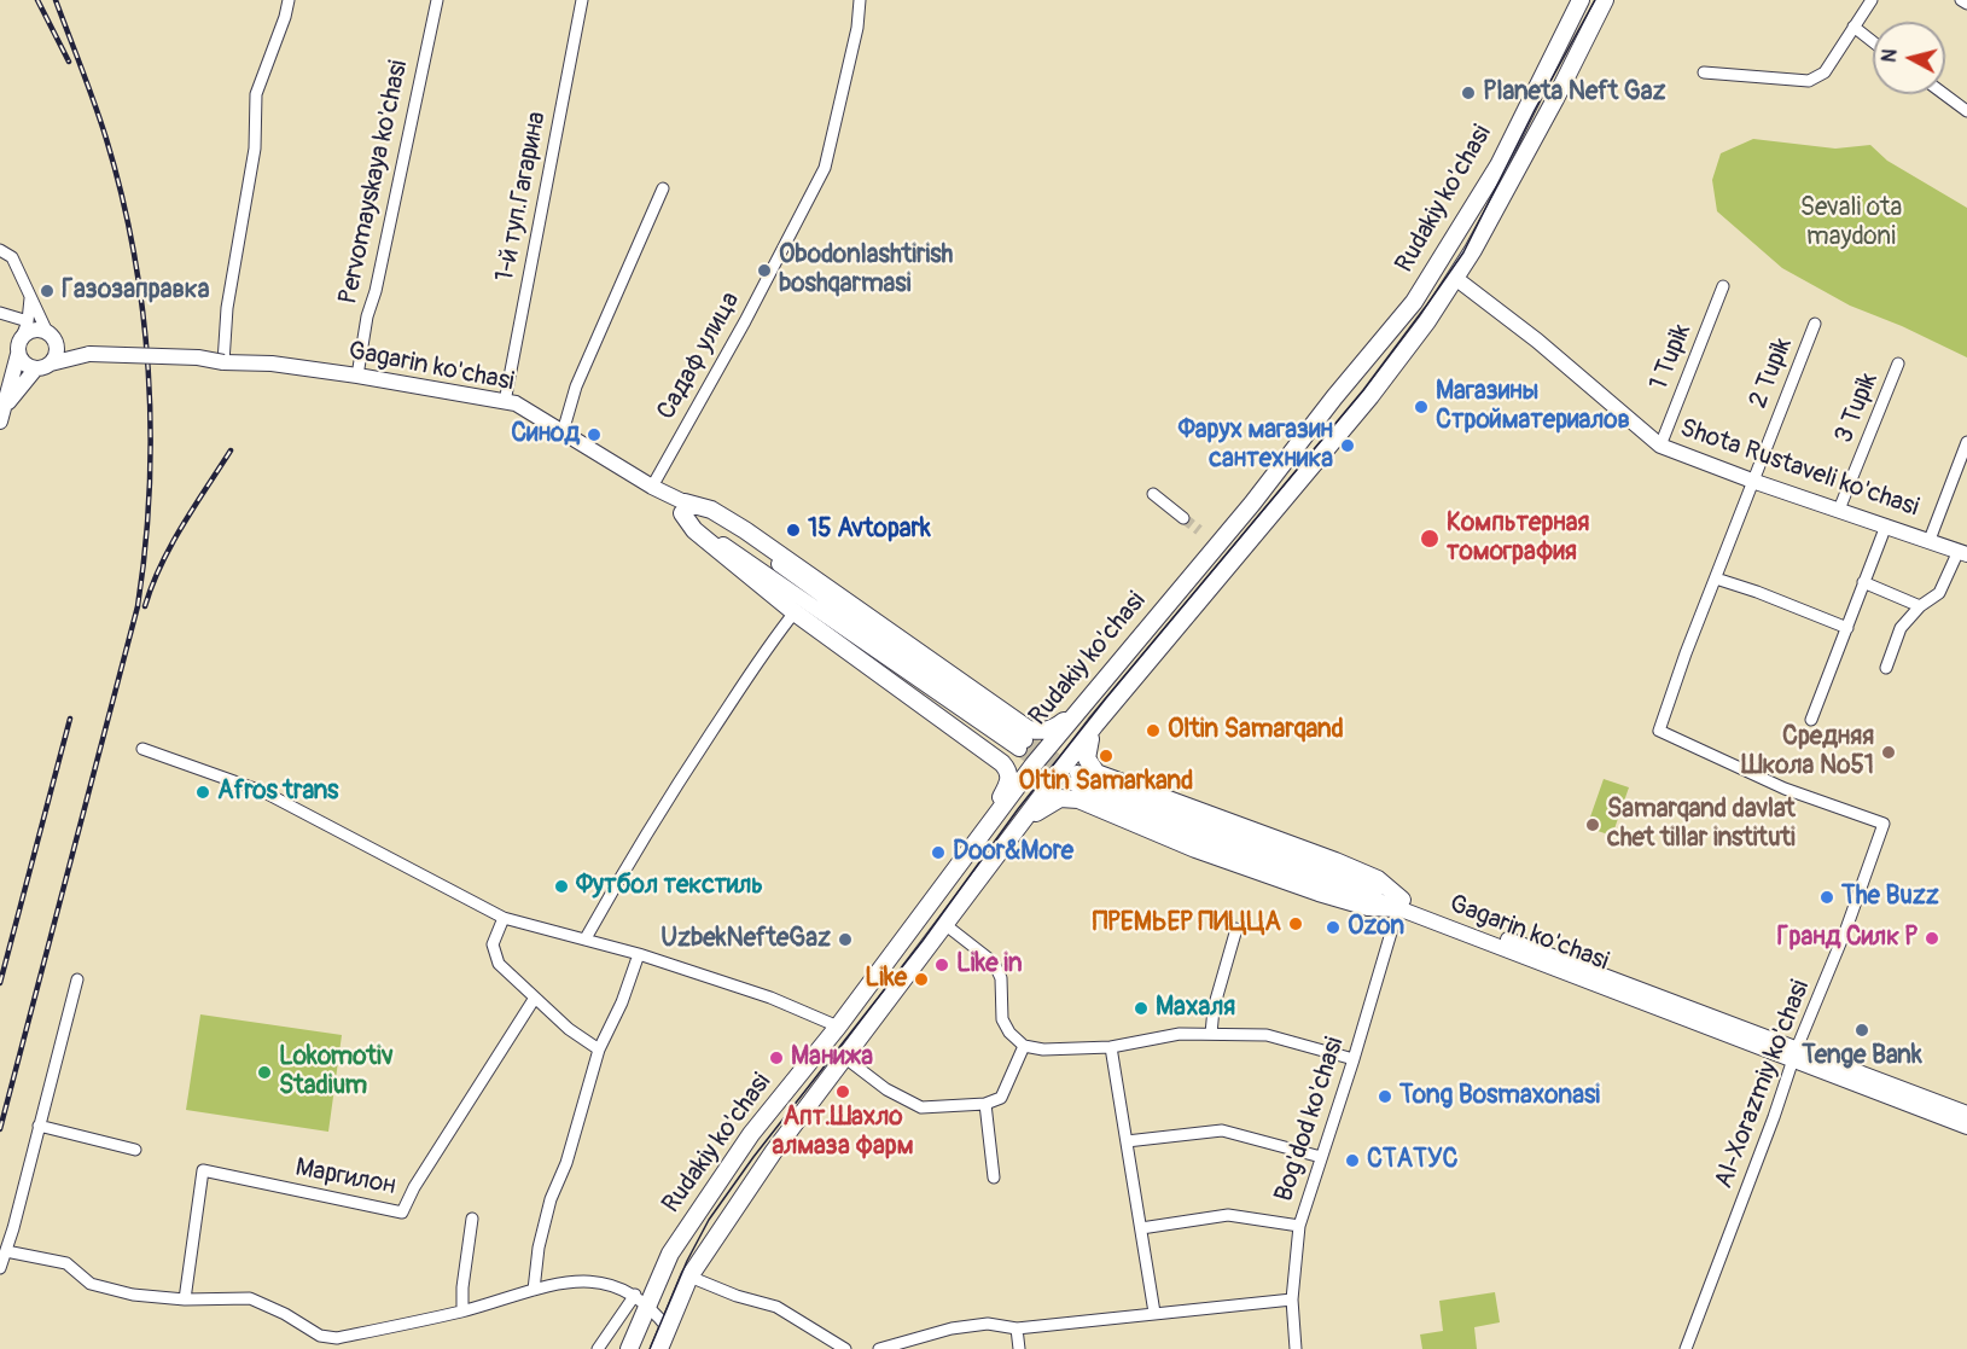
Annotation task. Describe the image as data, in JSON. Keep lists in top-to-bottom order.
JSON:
{
  "streets": {
    "main road": ["Rudakiy ko'chasi", "Gagarin ko'chasi", "Shota Rustaveli ko'chasi"],
    "street": [
      "Pervomayskaya ko'chasi",
      "1-й туп.Гагарина",
      "Садаф улица",
      "1 Tupik",
      "2 Tupik",
      "3 Tupik",
      "Al-Xorazmiy ko'chasi",
      "Bog'dod ko'chasi",
      "Маргилон"
    ]
  },
  "crossings": [
    ["Pervomayskaya ko'chasi", "Gagarin ko'chasi"],
    ["1-й туп.Гагарина", "Gagarin ko'chasi"],
    ["Rudakiy ko'chasi", "Shota Rustaveli ko'chasi"],
    ["Садаф улица", "Gagarin ko'chasi"],
    ["1 Tupik", "Shota Rustaveli ko'chasi"],
    ["Gagarin ko'chasi", "Al-Xorazmiy ko'chasi"],
    ["Gagarin ko'chasi", "Bog'dod ko'chasi"],
    ["2 Tupik", "Shota Rustaveli ko'chasi"],
    ["2 Tupik", "Al-Xorazmiy ko'chasi"],
    ["3 Tupik", "Shota Rustaveli ko'chasi"],
    ["Shota Rustaveli ko'chasi", "Al-Xorazmiy ko'chasi"]
  ],
  "parks": ["Sevali ota maydoni"],
  "places": [
    "Planeta Neft Gaz",
    "Obodonlashtirish boshqarmasi",
    "Газозаправка",
    "Магазины Стройматериалов",
    "Синод",
    "Фарух магазин сантехника",
    "15 Avtopark",
    "Компьтерная томография",
    "Oltin Samarqand",
    "Средняя Школа №51",
    "Oltin Samarkand",
    "Afros trans",
    "Samarqand davlat chet tillar instituti",
    "Door&More",
    "Футбол текстиль",
    "The Buzz",
    "ПРЕМЬЕР ПИЦЦА",
    "Ozon",
    "Гранд Силк Р",
    "UzbekNefteGaz",
    "Like in",
    "Like",
    "Махаля",
    "Tenge Bank",
    "Манижа",
    "Lokomotiv Stadium",
    "Апт.Шахло алмаза фарм",
    "Tong Bosmaxonasi",
    "СТАТУС"
  ],
  "north": "left"
}
